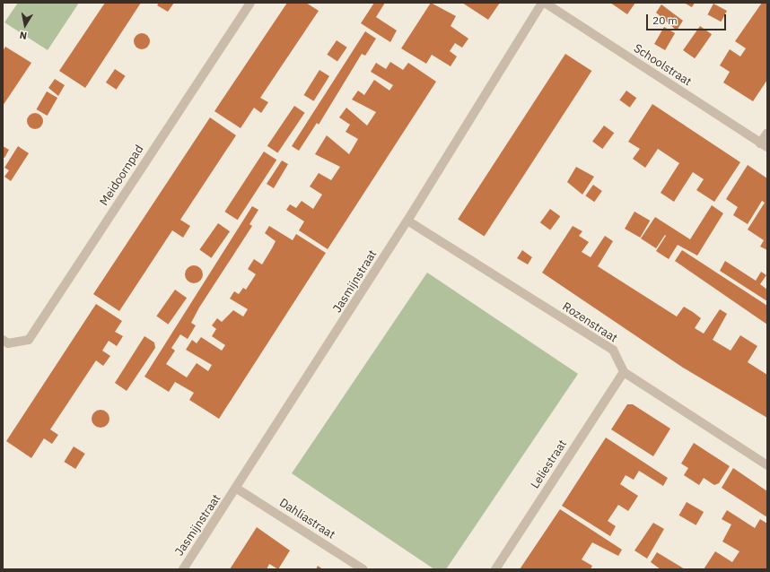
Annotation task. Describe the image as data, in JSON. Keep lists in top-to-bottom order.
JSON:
{
  "streets": {
    "street": [
      "Schoolstraat",
      "Meidoornpad",
      "Jasmijnstraat",
      "Rozenstraat",
      "Leliestraat",
      "Dahliastraat"
    ]
  },
  "crossings": [
    ["Jasmijnstraat", "Rozenstraat"],
    ["Jasmijnstraat", "Dahliastraat"],
    ["Rozenstraat", "Leliestraat"]
  ],
  "scale_bar": "20 m",
  "north": "bottom"
}
